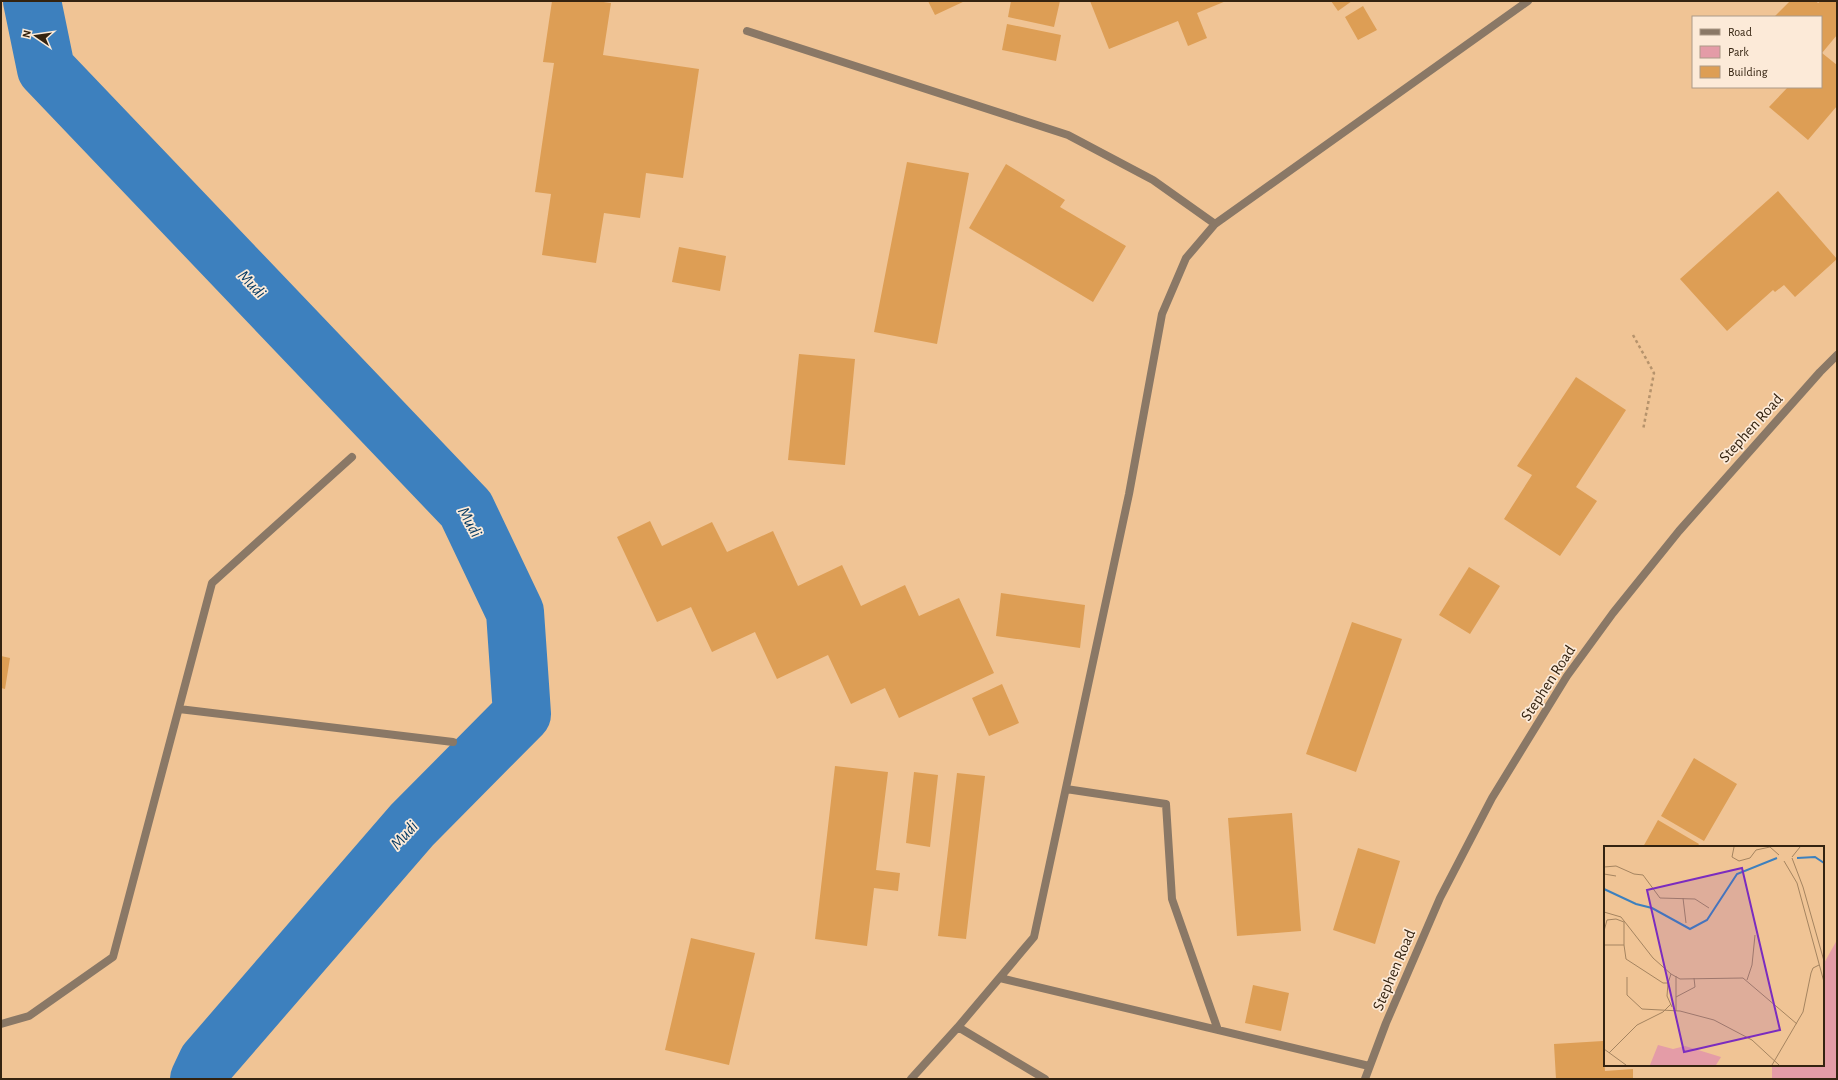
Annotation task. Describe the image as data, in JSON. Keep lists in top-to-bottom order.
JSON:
{
  "streets": {
    "street": ["Stephen Road"]
  },
  "water": ["Mudi"],
  "legend": ["Road", "Park", "Building"],
  "north": "left"
}
